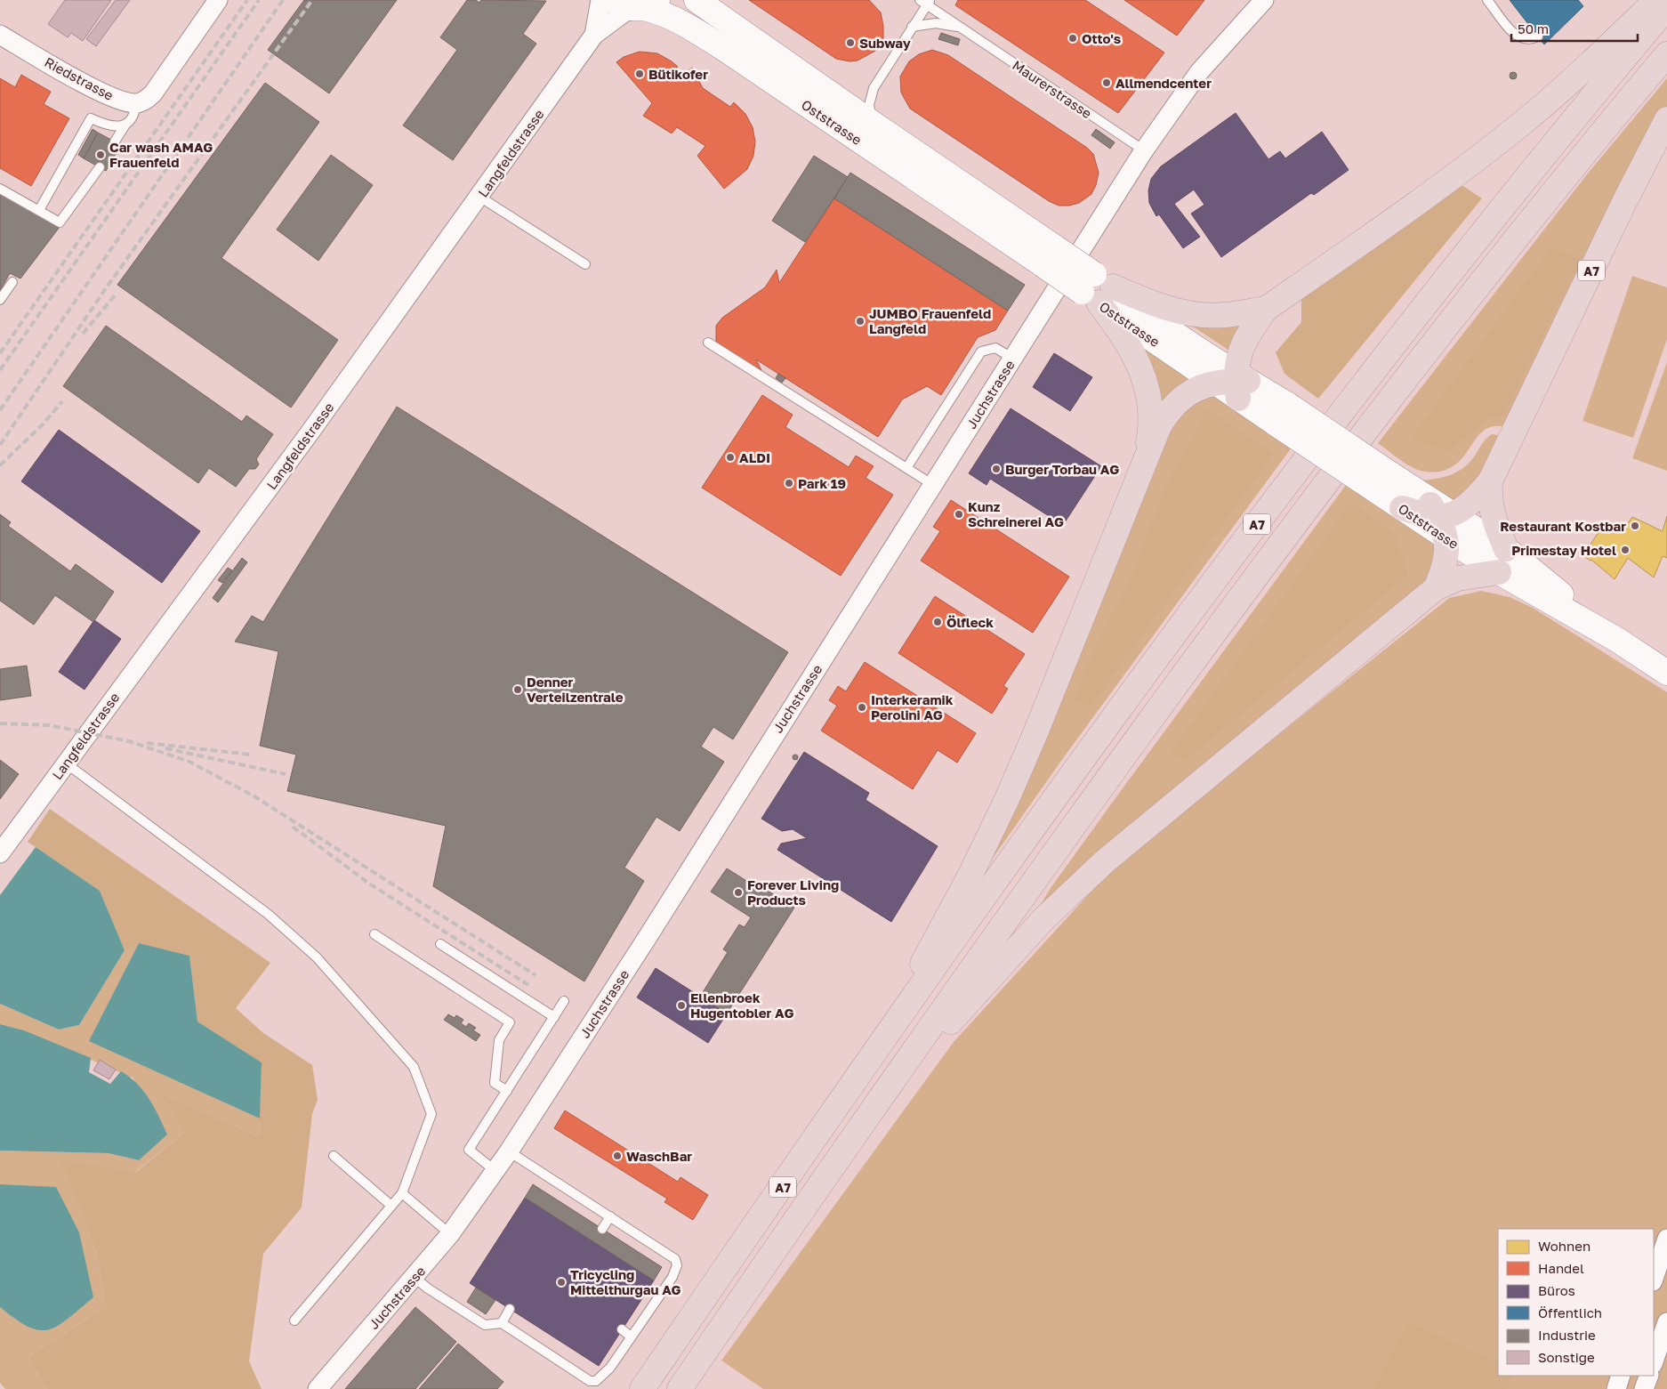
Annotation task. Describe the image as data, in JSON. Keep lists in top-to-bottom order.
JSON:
{
  "streets": {
    "highway": ["A7"],
    "main road": ["Oststrasse"],
    "street": ["Riedstrasse", "Langfeldstrasse", "Juchstrasse"],
    "lane": ["Maurerstrasse"]
  },
  "crossings": [
    ["Maurerstrasse", "Oststrasse"],
    ["Maurerstrasse", "Juchstrasse"],
    ["Oststrasse", "Langfeldstrasse"],
    ["Oststrasse", "A7"]
  ],
  "places": [
    "Otto's",
    "Subway",
    "Bütikofer",
    "Allmendcenter",
    "Car wash AMAG Frauenfeld",
    "JUMBO Frauenfeld Langfeld",
    "ALDI",
    "Burger Torbau AG",
    "Park 19",
    "Kunz Schreinerei AG",
    "Restaurant Kostbar",
    "Primestay Hotel",
    "Ölfleck",
    "Denner Verteilzentrale",
    "Interkeramik Perolini AG",
    "Forever Living Products",
    "Ellenbroek Hugentobler AG",
    "WaschBar",
    "Tricycling Mittelthurgau AG"
  ],
  "legend": [
    "Wohnen",
    "Handel",
    "Büros",
    "Öffentlich",
    "Industrie",
    "Sonstige"
  ],
  "scale_bar": "50 m"
}
